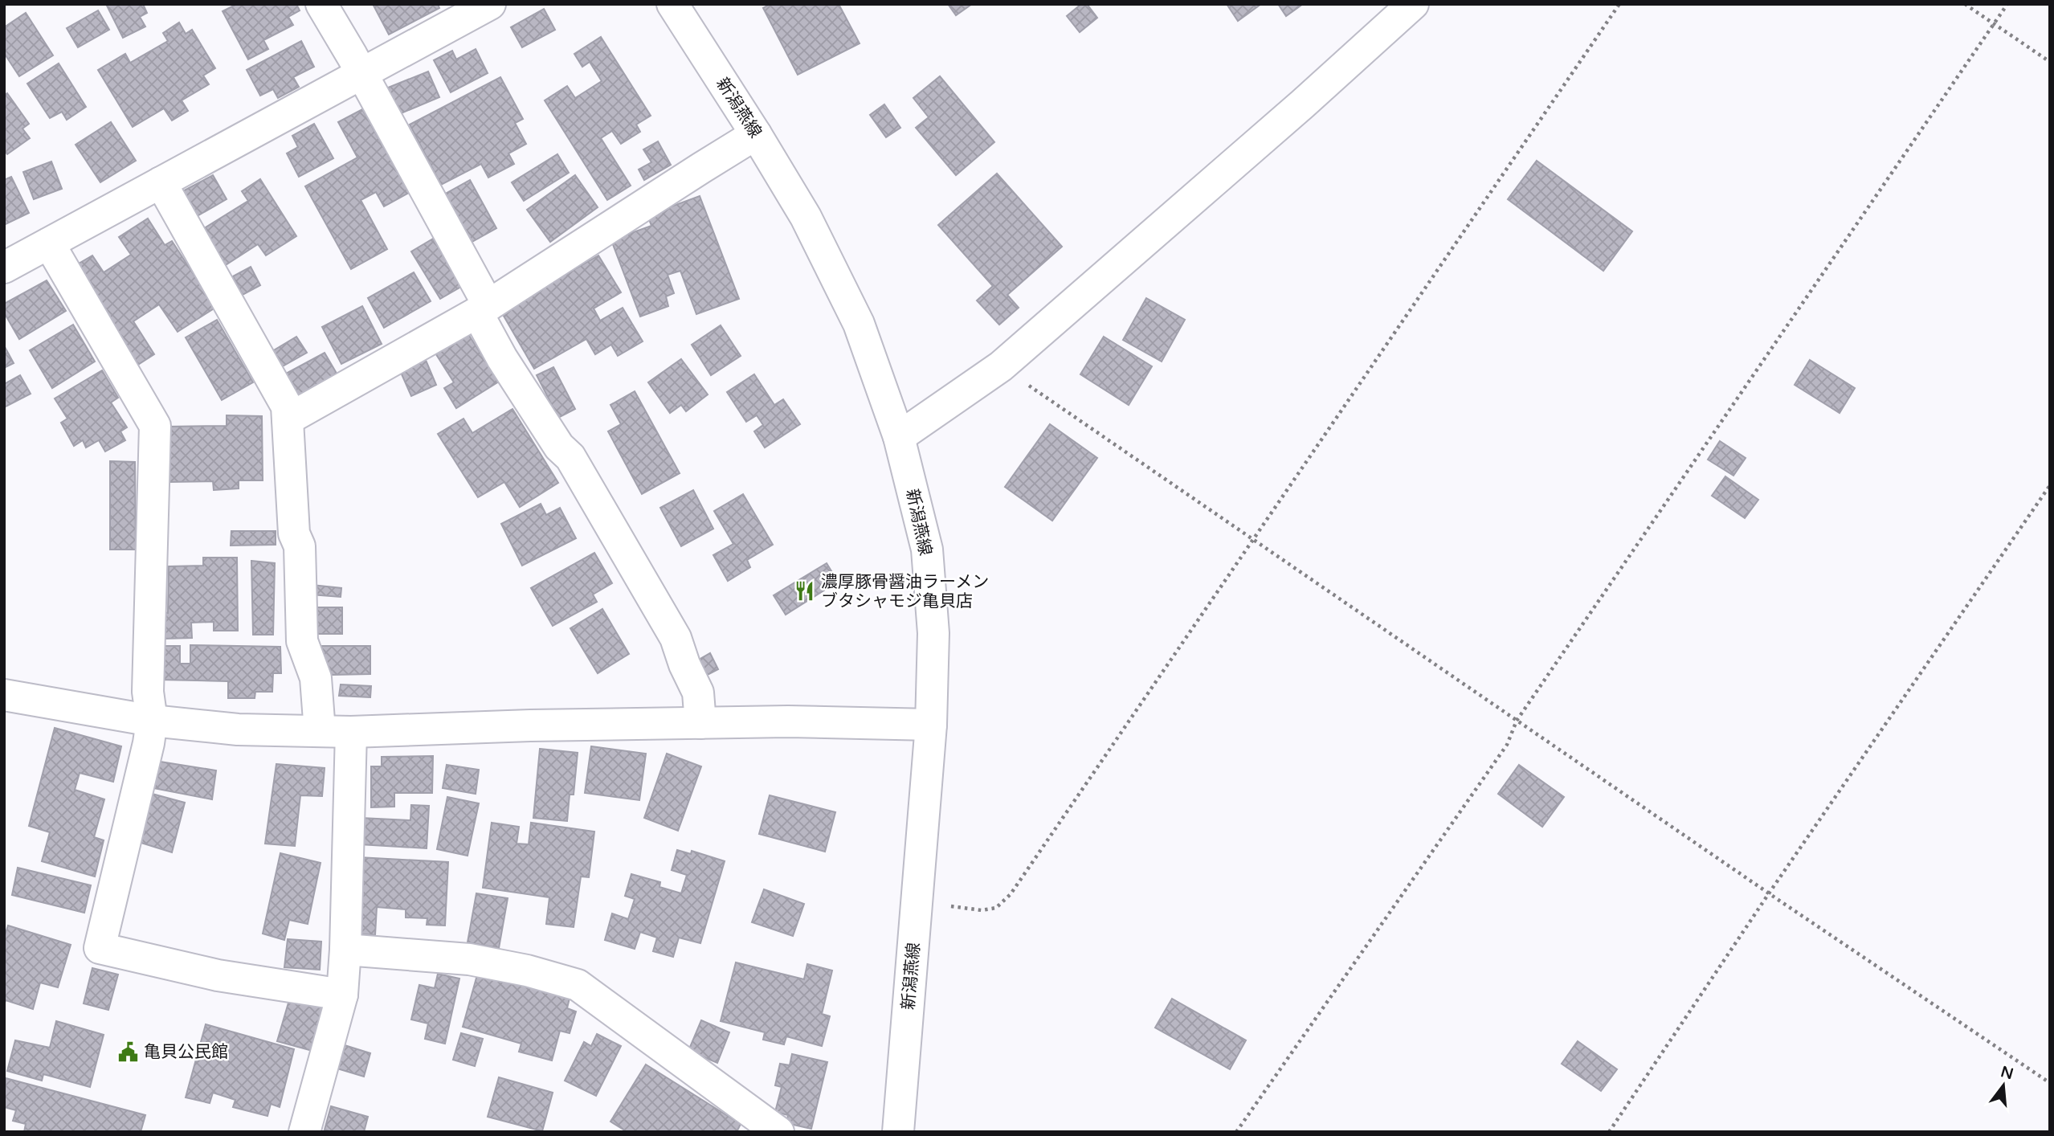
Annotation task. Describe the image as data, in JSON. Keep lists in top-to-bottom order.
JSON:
{
  "streets": {
    "street": ["新潟燕線"]
  },
  "places": {
    "restaurant": ["濃厚豚骨醤油ラーメン ブタシャモジ亀貝店"],
    "public building": ["亀貝公民館"]
  },
  "north": "top"
}
